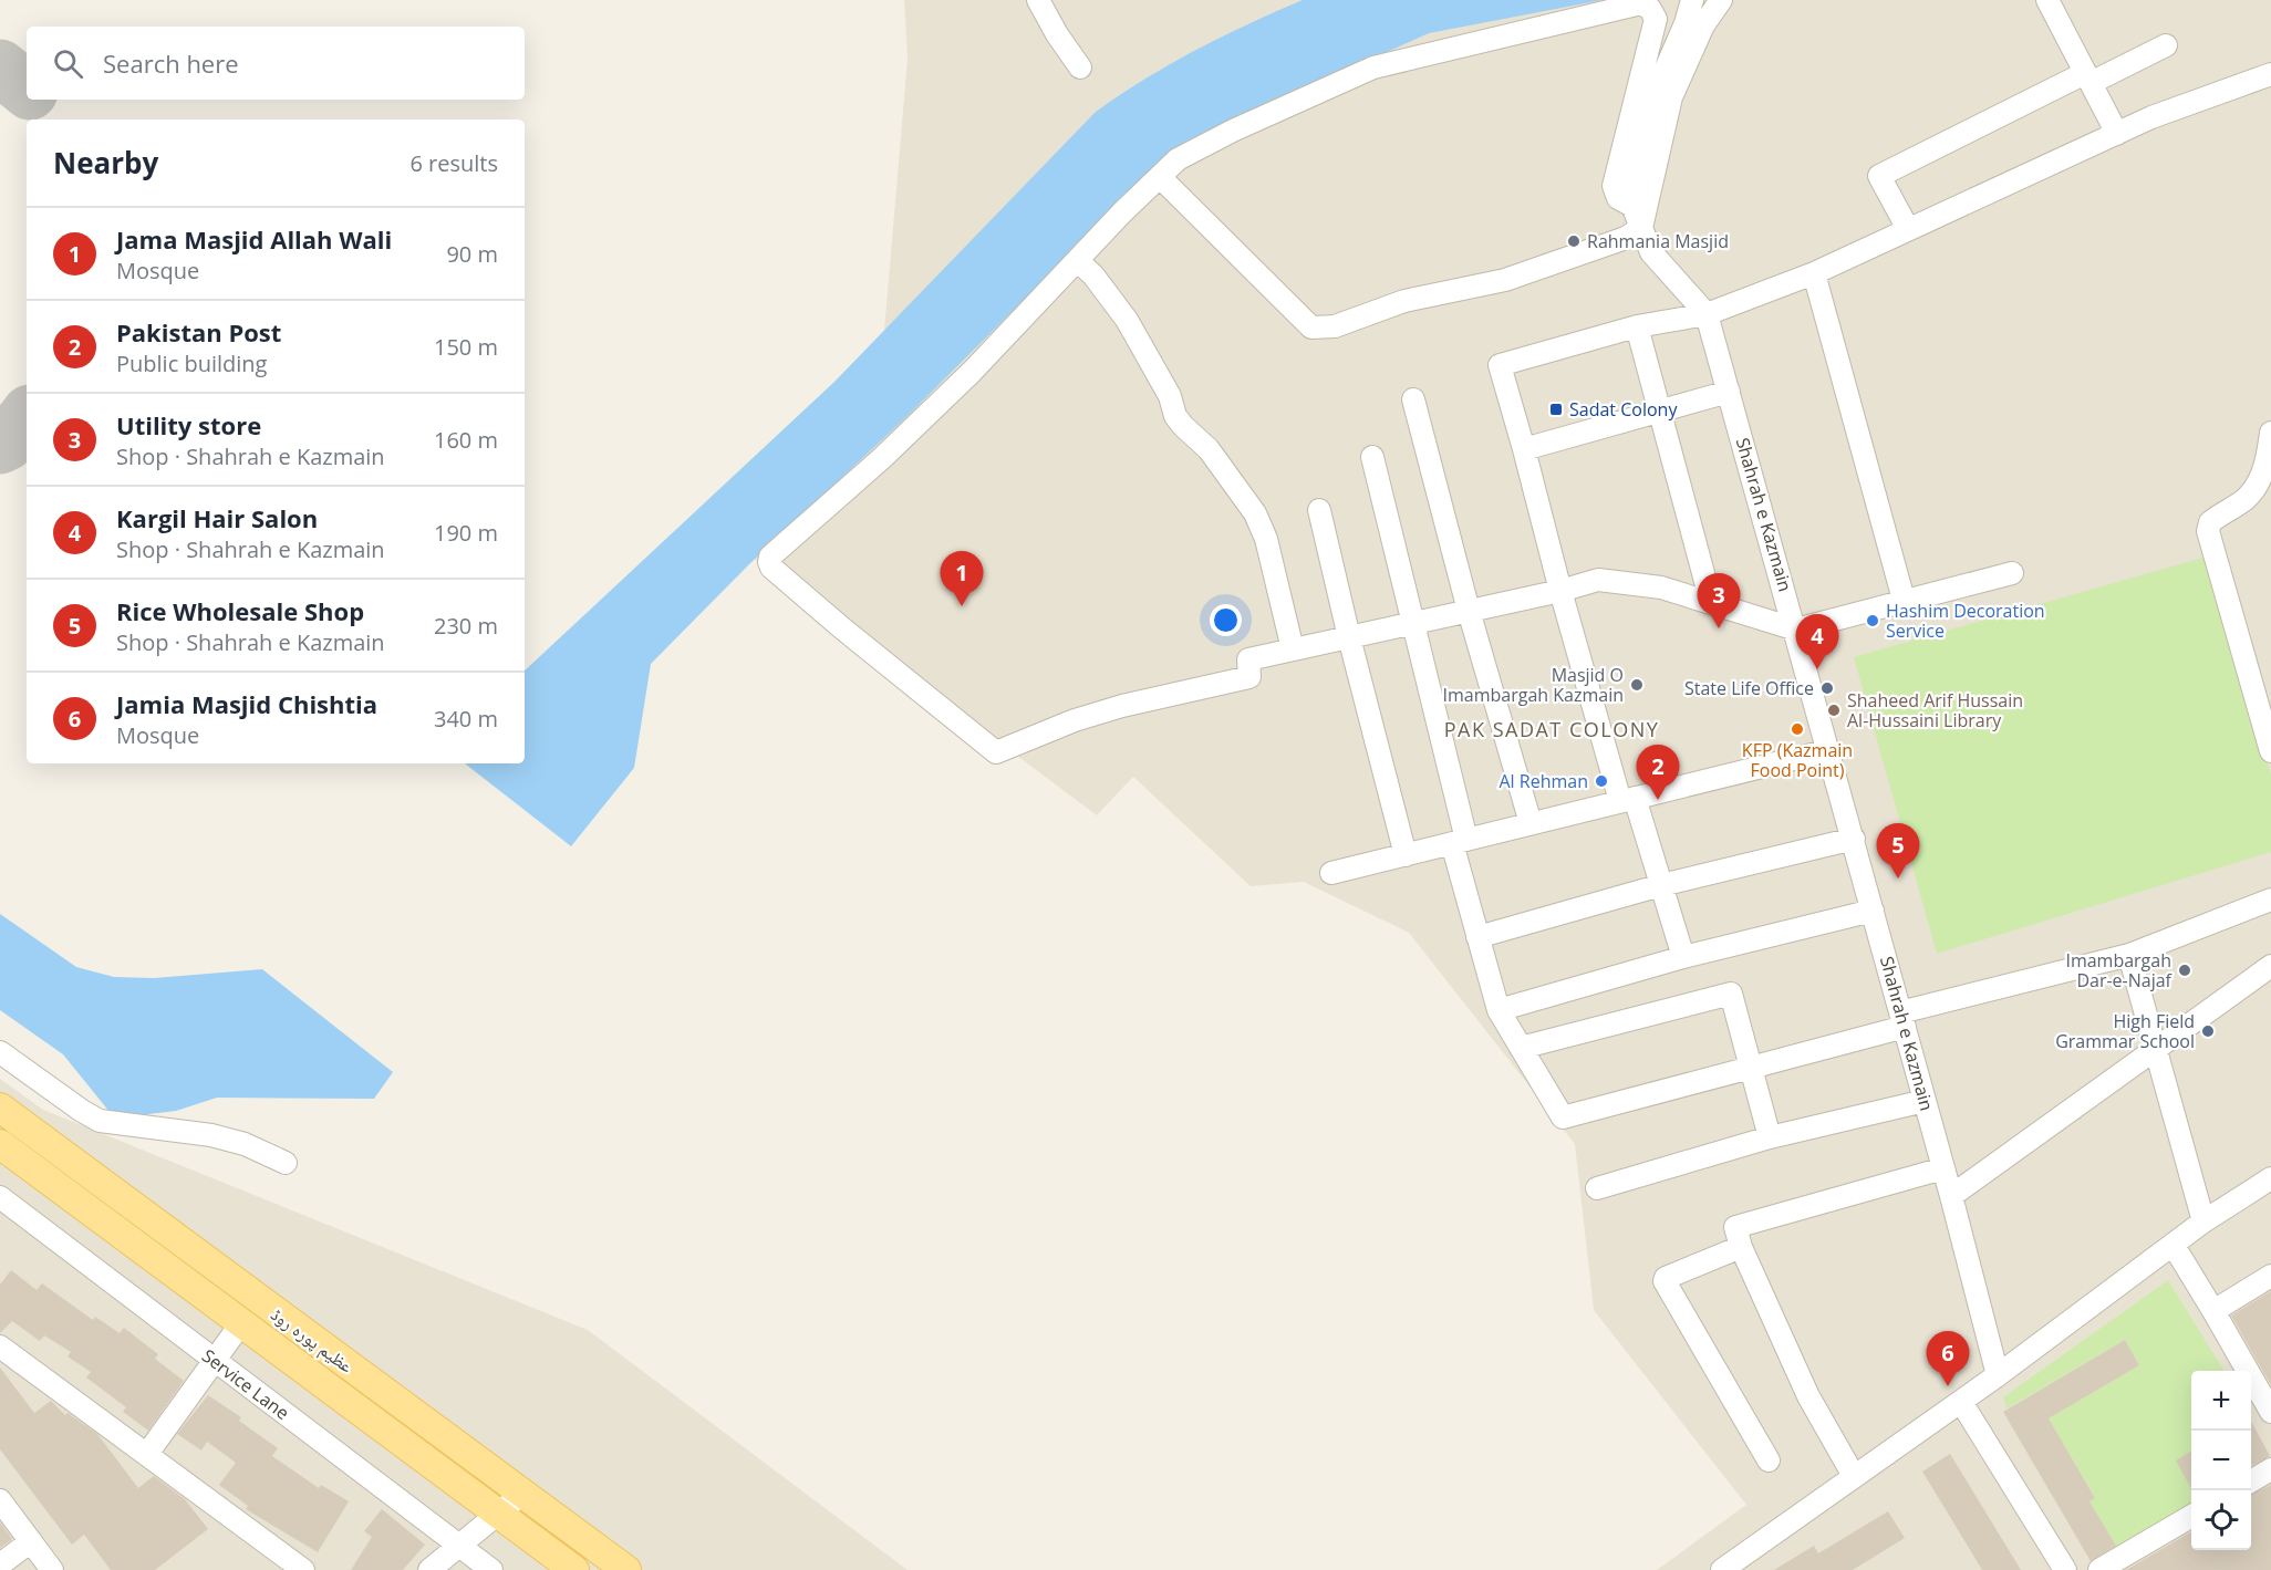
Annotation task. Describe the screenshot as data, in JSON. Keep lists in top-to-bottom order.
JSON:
{
  "streets": {
    "main road": ["عظیم پورہ روڈ"],
    "street": ["Shahrah e Kazmain", "Service Lane"]
  },
  "districts": ["PAK SADAT COLONY"],
  "places": {
    "other": [
      "Rahmania Masjid",
      "Hashim Decoration Service",
      "Masjid O Imambargah Kazmain",
      "State Life Office",
      "Shaheed Arif Hussain Al-Hussaini Library",
      "KFP (Kazmain Food Point)",
      "Al Rehman",
      "Imambargah Dar-e-Najaf",
      "High Field Grammar School"
    ],
    "transit": ["Sadat Colony"]
  },
  "page": {
    "search": "Search here",
    "heading": ["Nearby", "6 results"],
    "list": [
      {
        "mark": "1",
        "name": "Jama Masjid Allah Wali",
        "note": "Mosque",
        "value": "90 m"
      },
      {
        "mark": "2",
        "name": "Pakistan Post",
        "note": "Public building",
        "value": "150 m"
      },
      {
        "mark": "3",
        "name": "Utility store",
        "note": "Shop · Shahrah e Kazmain",
        "value": "160 m"
      },
      {
        "mark": "4",
        "name": "Kargil Hair Salon",
        "note": "Shop · Shahrah e Kazmain",
        "value": "190 m"
      },
      {
        "mark": "5",
        "name": "Rice Wholesale Shop",
        "note": "Shop · Shahrah e Kazmain",
        "value": "230 m"
      },
      {
        "mark": "6",
        "name": "Jamia Masjid Chishtia",
        "note": "Mosque",
        "value": "340 m"
      }
    ],
    "pins": [
      "1",
      "3",
      "4",
      "2",
      "5",
      "6"
    ],
    "map_buttons": ["+", "−"]
  }
}
